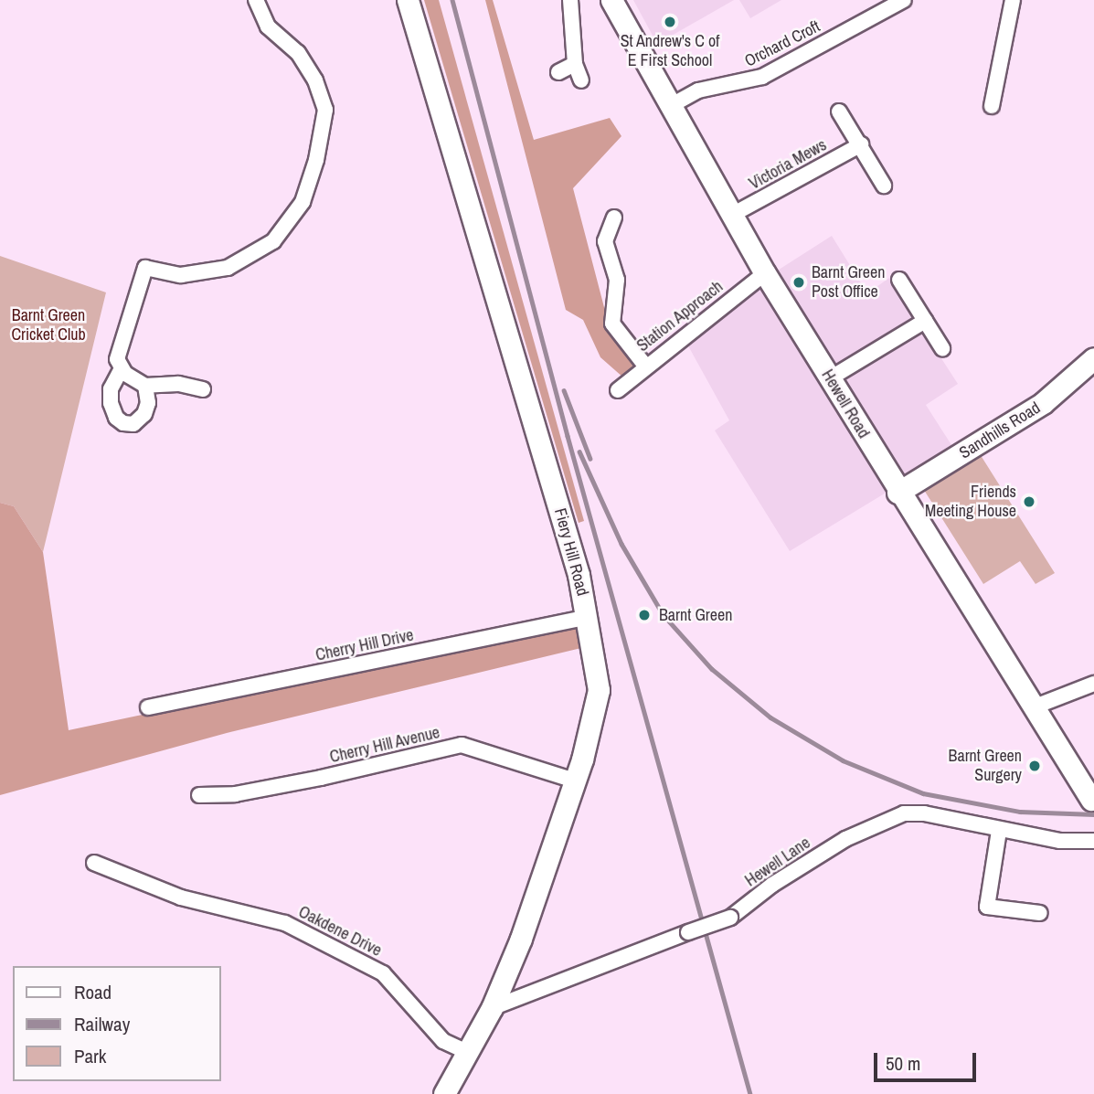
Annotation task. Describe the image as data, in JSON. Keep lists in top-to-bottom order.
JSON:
{
  "streets": {
    "street": [
      "Orchard Croft",
      "Victoria Mews",
      "Station Approach",
      "Hewell Road",
      "Sandhills Road",
      "Fiery Hill Road",
      "Cherry Hill Drive",
      "Cherry Hill Avenue",
      "Hewell Lane",
      "Oakdene Drive"
    ]
  },
  "crossings": [
    ["Orchard Croft", "Hewell Road"],
    ["Victoria Mews", "Hewell Road"],
    ["Station Approach", "Hewell Road"],
    ["Hewell Road", "Sandhills Road"],
    ["Fiery Hill Road", "Cherry Hill Drive"],
    ["Fiery Hill Road", "Cherry Hill Avenue"],
    ["Fiery Hill Road", "Hewell Lane"],
    ["Fiery Hill Road", "Oakdene Drive"]
  ],
  "parks": ["Barnt Green Cricket Club"],
  "places": [
    "St Andrew's C of E First School",
    "Barnt Green Post Office",
    "Friends Meeting House",
    "Barnt Green",
    "Barnt Green Surgery"
  ],
  "legend": ["Road", "Railway", "Park"],
  "scale_bar": "50 m"
}
